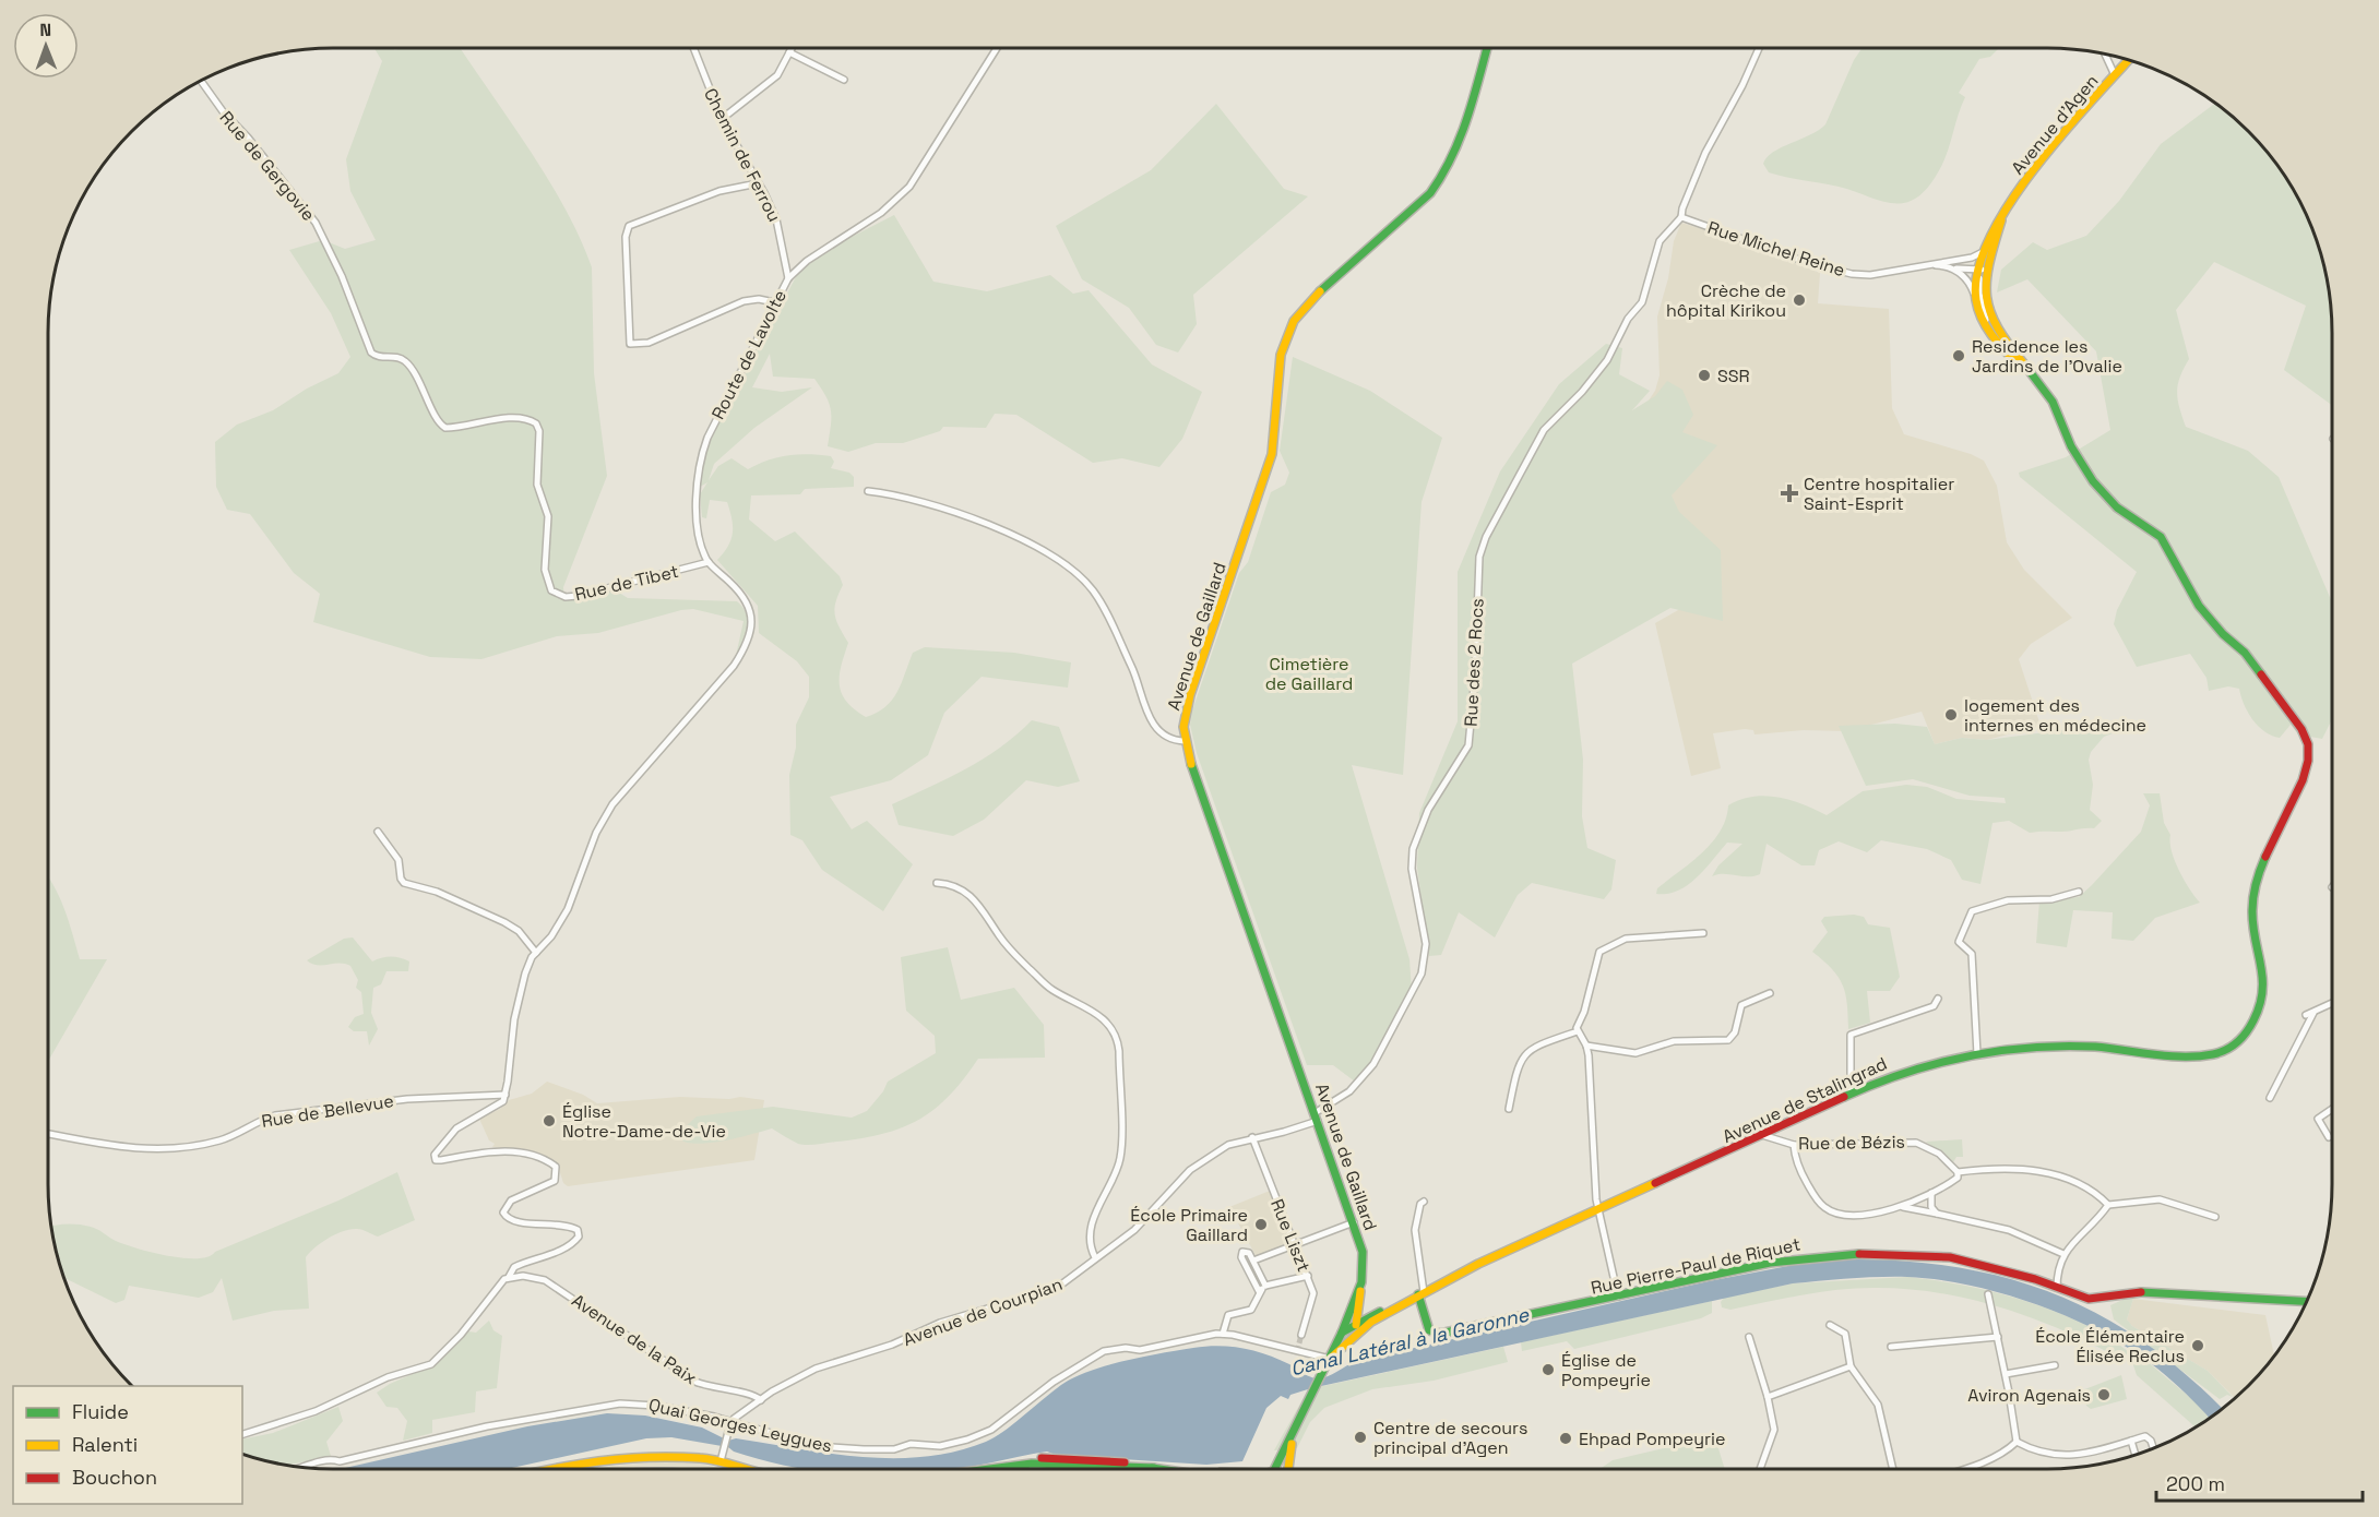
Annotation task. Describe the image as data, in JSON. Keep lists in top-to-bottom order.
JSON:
{
  "streets": {
    "street": [
      "Avenue d'Agen",
      "Chemin de Ferrou",
      "Rue de Gergovie",
      "Rue Michel Reine",
      "Route de Lavolte",
      "Rue de Tibet",
      "Avenue de Gaillard",
      "Rue des 2 Rocs",
      "Avenue de Stalingrad",
      "Rue de Bellevue",
      "Rue de Bézis",
      "Rue Liszt",
      "Rue Pierre-Paul de Riquet",
      "Avenue de Courpian",
      "Avenue de la Paix",
      "Quai Georges Leygues"
    ]
  },
  "crossings": [
    ["Avenue d'Agen", "Rue Michel Reine"],
    ["Avenue d'Agen", "Avenue de Stalingrad"],
    ["Chemin de Ferrou", "Route de Lavolte"],
    ["Rue de Gergovie", "Rue de Tibet"],
    ["Rue Michel Reine", "Rue des 2 Rocs"],
    ["Rue Michel Reine", "Avenue de Stalingrad"],
    ["Route de Lavolte", "Rue de Tibet"],
    ["Avenue de Gaillard", "Rue des 2 Rocs"],
    ["Avenue de Gaillard", "Avenue de Stalingrad"],
    ["Avenue de Gaillard", "Avenue de Courpian"],
    ["Rue des 2 Rocs", "Avenue de Courpian"],
    ["Avenue de Stalingrad", "Rue Pierre-Paul de Riquet"],
    ["Avenue de Stalingrad", "Quai Georges Leygues"],
    ["Rue Liszt", "Avenue de Courpian"],
    ["Avenue de Courpian", "Avenue de la Paix"],
    ["Avenue de Courpian", "Quai Georges Leygues"]
  ],
  "water": ["Canal Latéral à la Garonne"],
  "parks": ["Cimetière de Gaillard"],
  "places": {
    "other": [
      "Crèche de hôpital Kirikou",
      "Residence les Jardins de l'Ovalie",
      "SSR",
      "logement des internes en médecine",
      "Église Notre-Dame-de-Vie",
      "École Primaire Gaillard",
      "École Élémentaire Élisée Reclus",
      "Église de Pompeyrie",
      "Aviron Agenais",
      "Centre de secours principal d'Agen",
      "Ehpad Pompeyrie"
    ],
    "health": ["Centre hospitalier Saint-Esprit"]
  },
  "legend": ["Fluide", "Ralenti", "Bouchon"],
  "scale_bar": "200 m",
  "north": "top"
}
